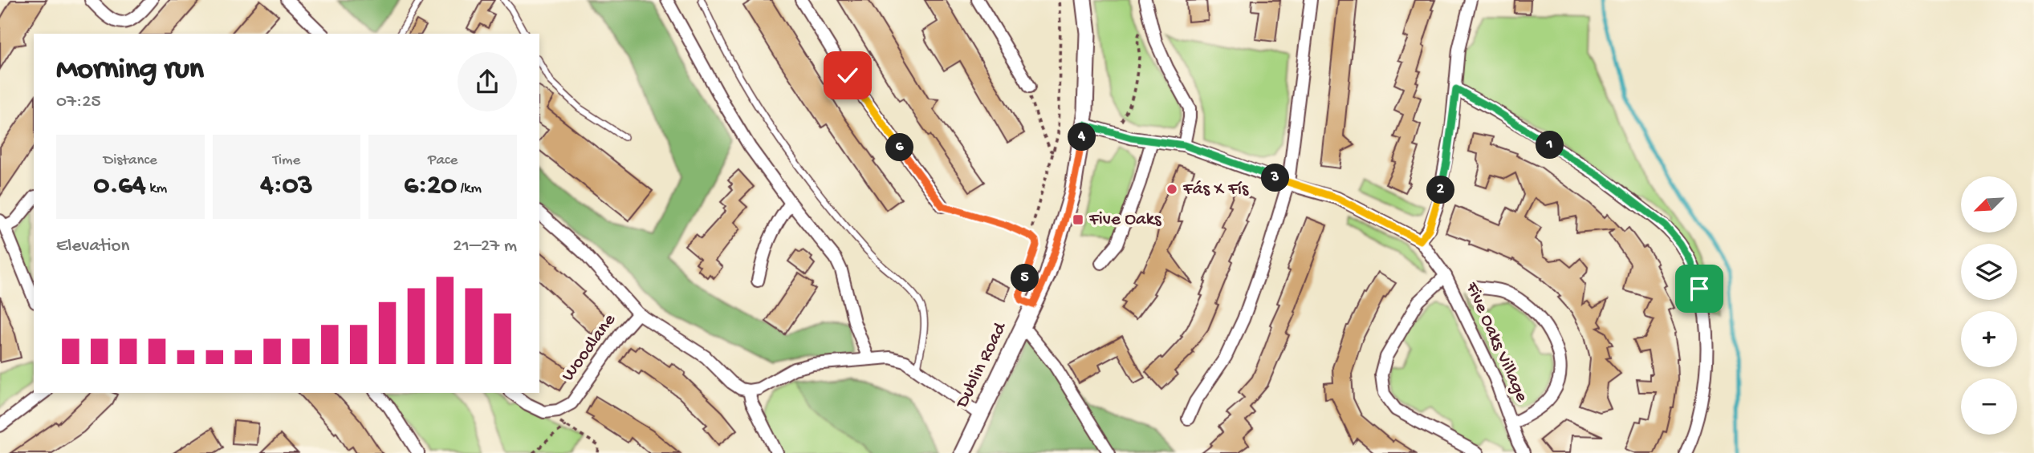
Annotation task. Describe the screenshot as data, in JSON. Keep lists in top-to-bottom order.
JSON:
{
  "streets": {
    "main road": ["Dublin Road"],
    "street": ["Five Oaks Village", "Woodlane"]
  },
  "places": {
    "other": ["Fás X Fís"],
    "transit": ["Five Oaks"]
  },
  "north": "bottom left",
  "page": {
    "heading": ["Morning run", "07:25"],
    "pins": [
      "4",
      "1",
      "6",
      "3",
      "2",
      "5"
    ],
    "stats": [
      ["Distance", "0.64 km"],
      ["Time", "4:03"],
      ["Pace", "6:20 /km"]
    ],
    "map_buttons": ["+", "−"],
    "chart": ["Elevation", "21–27 m"]
  }
}
